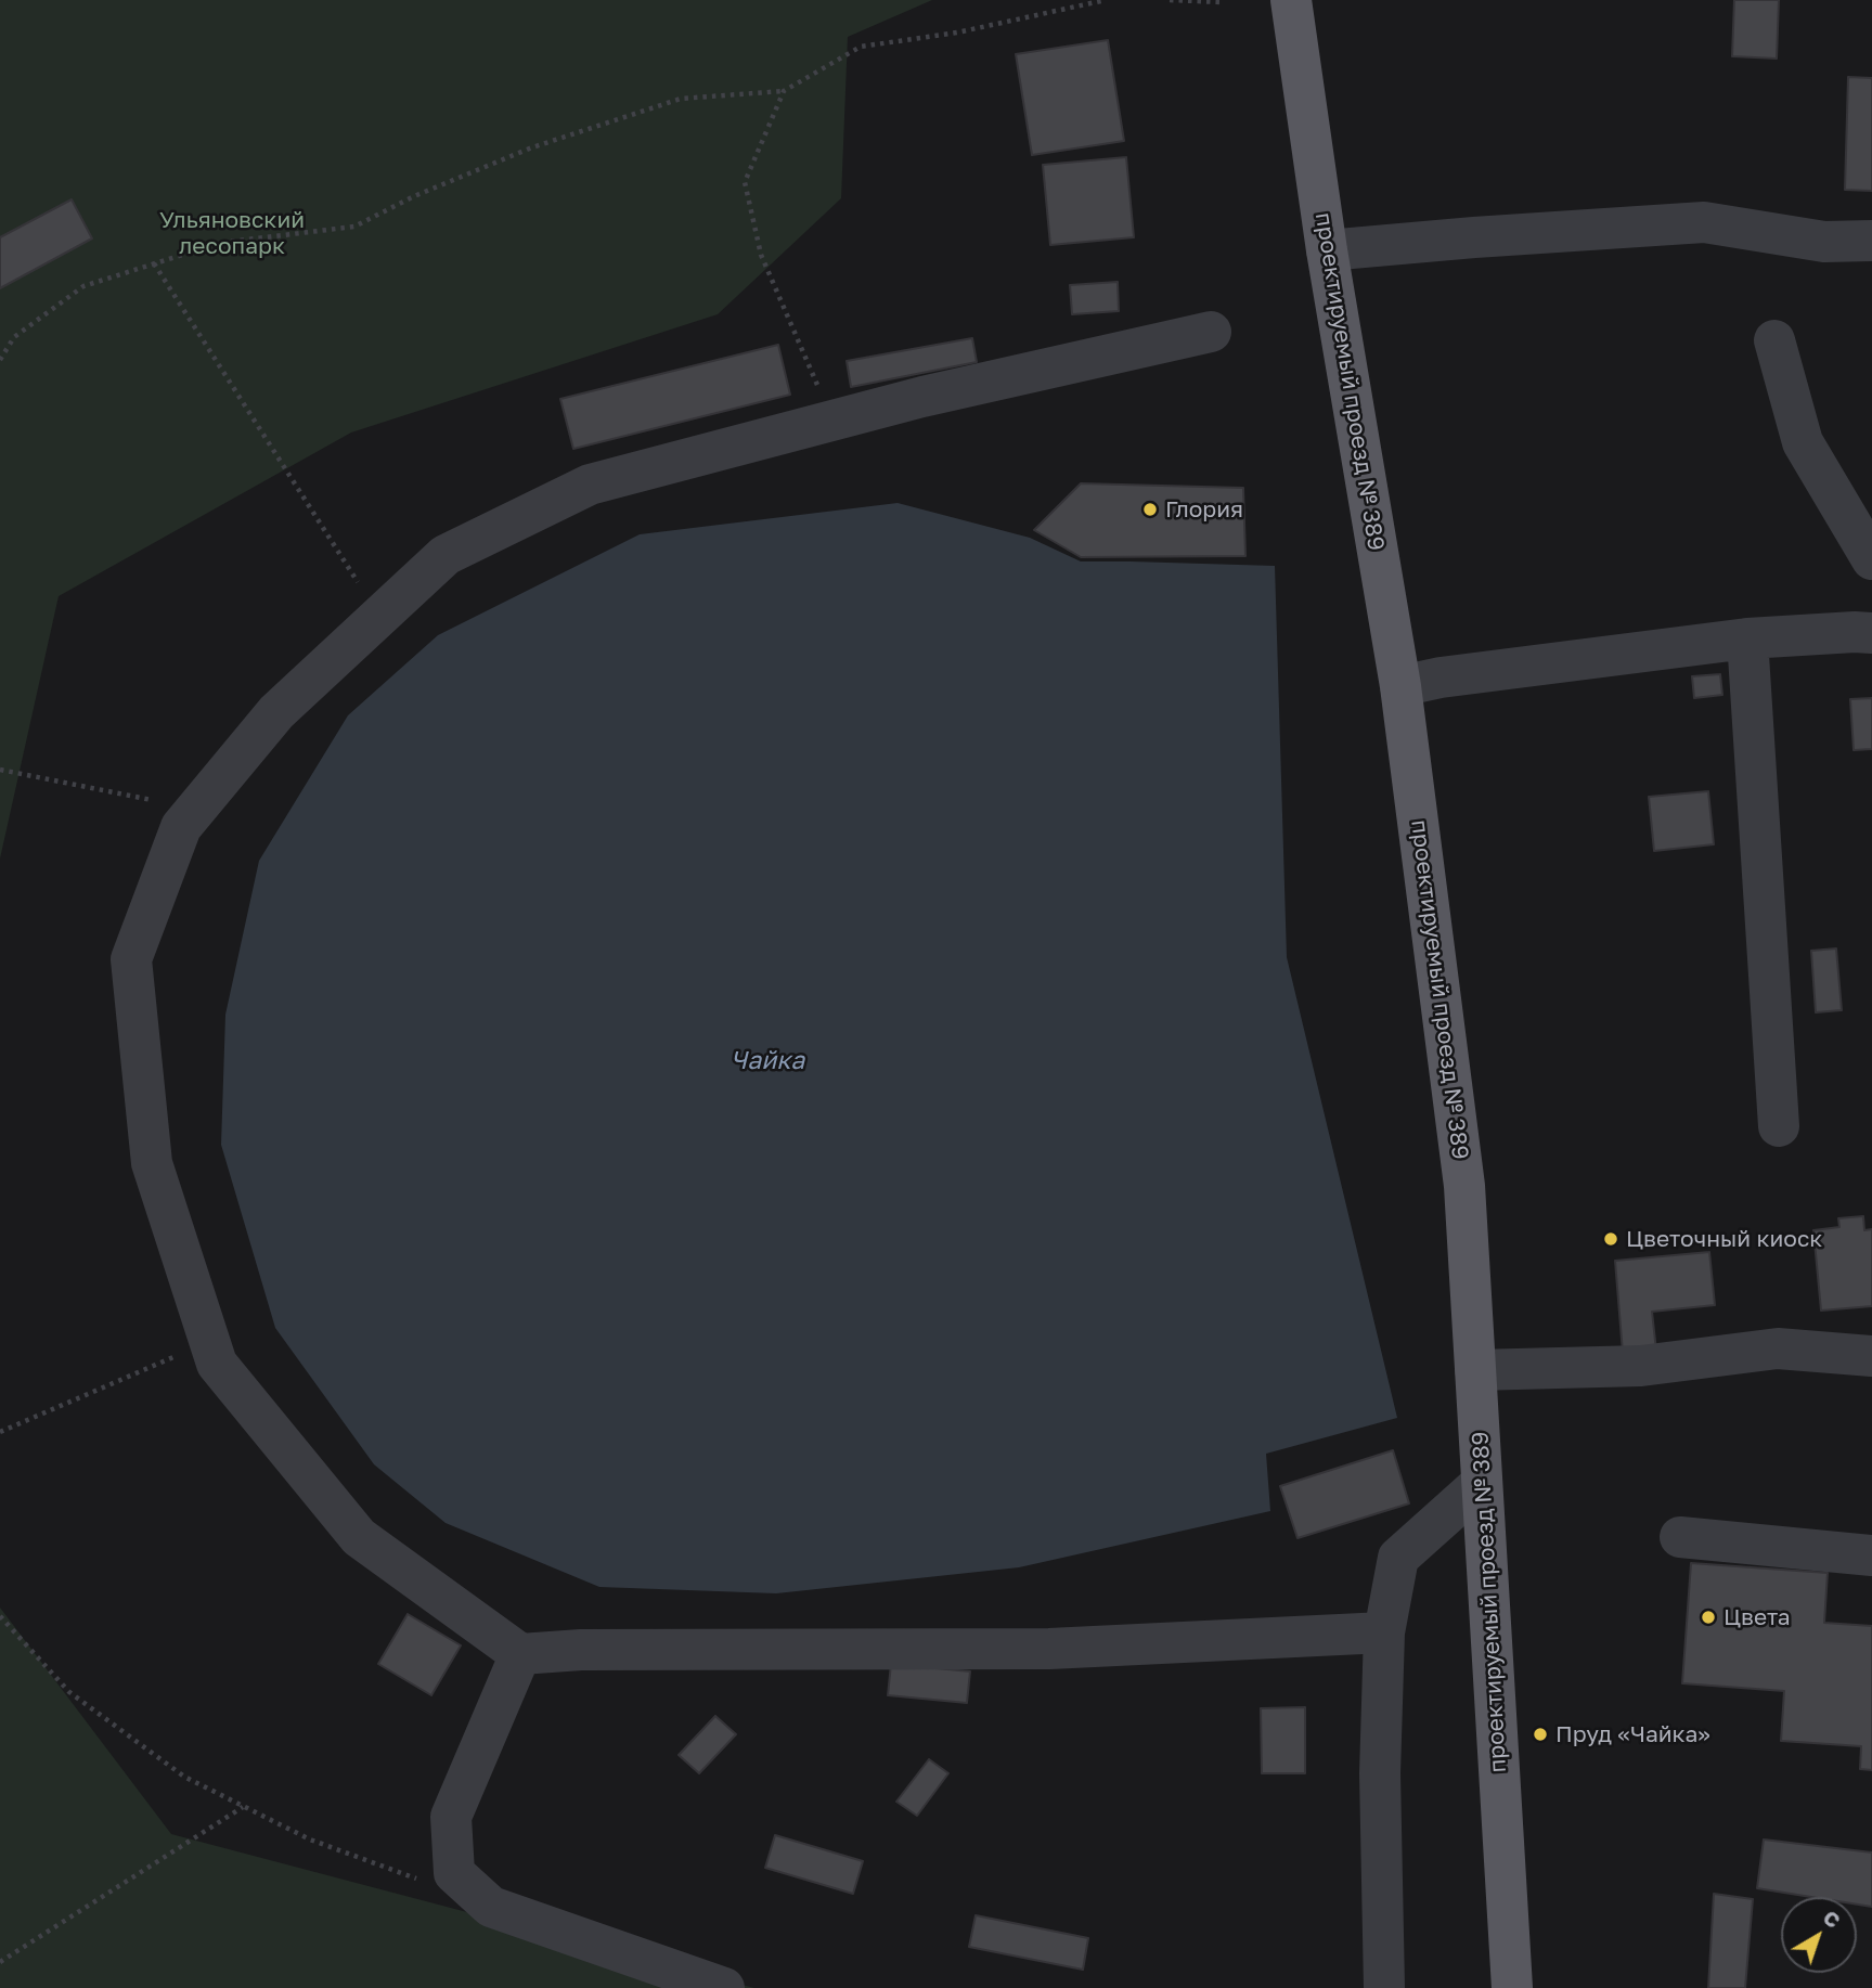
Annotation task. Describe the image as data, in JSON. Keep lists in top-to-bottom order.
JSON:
{
  "streets": {
    "main road": ["проектируемый проезд № 389"]
  },
  "water": ["Чайка"],
  "parks": ["Ульяновский лесопарк"],
  "places": [
    "Глория",
    "Цветочный киоск",
    "Цвета",
    "Пруд «Чайка»"
  ],
  "north": "top right"
}
